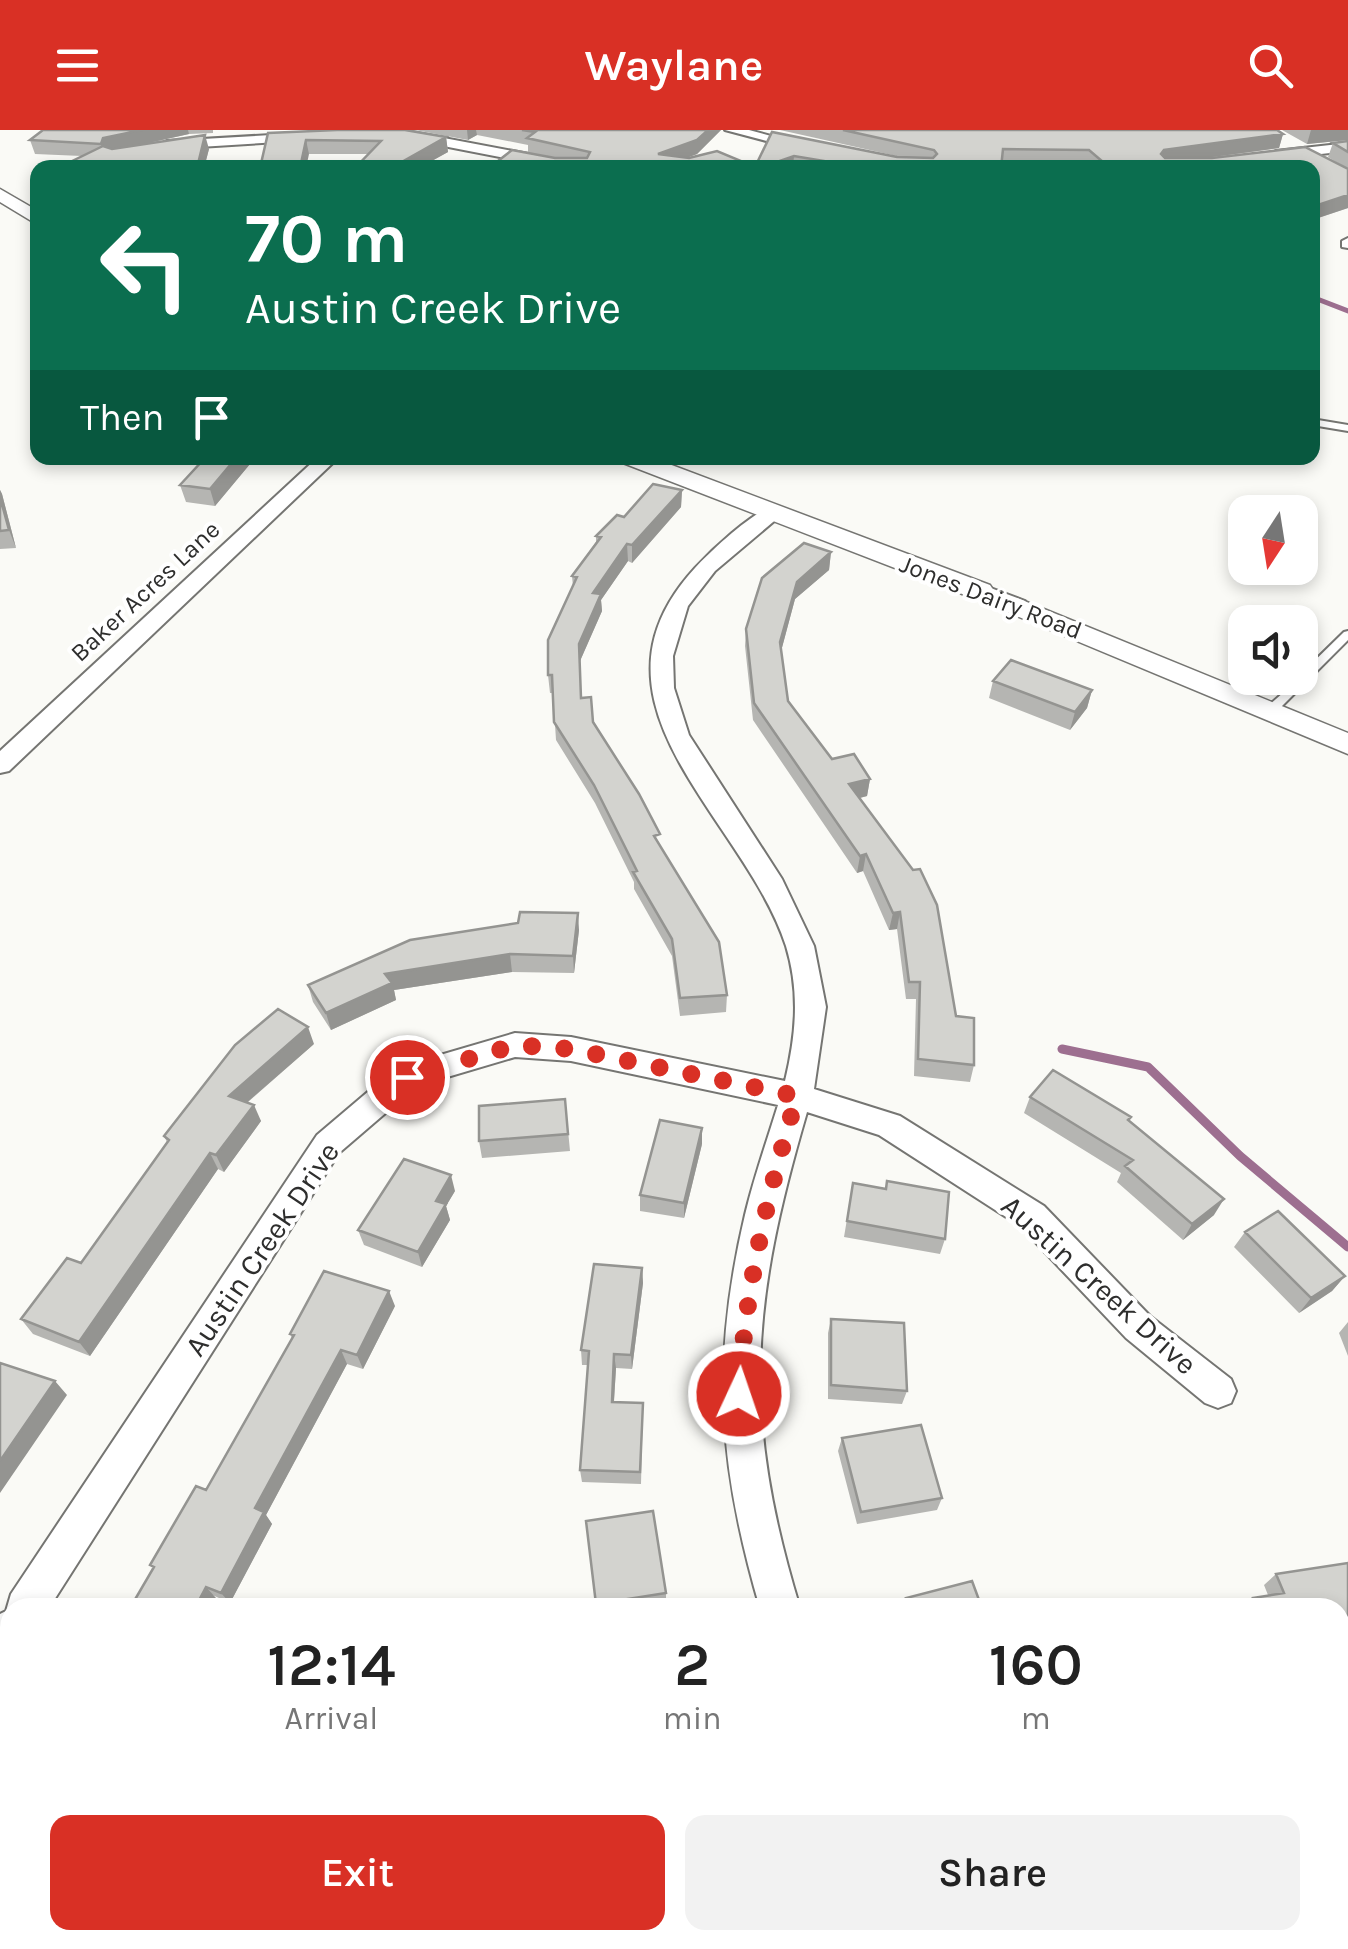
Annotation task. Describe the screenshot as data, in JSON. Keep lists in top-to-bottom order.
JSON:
{
  "streets": {
    "street": ["Baker Acres Lane", "Jones Dairy Road", "Austin Creek Drive"]
  },
  "north": "bottom",
  "page": {
    "header": "Waylane",
    "turn": ["70 m", "Austin Creek Drive"],
    "then": "Then",
    "eta": [
      "12:14",
      "Arrival",
      "2",
      "min",
      "160",
      "m"
    ],
    "buttons": ["Exit", "Share"]
  }
}
